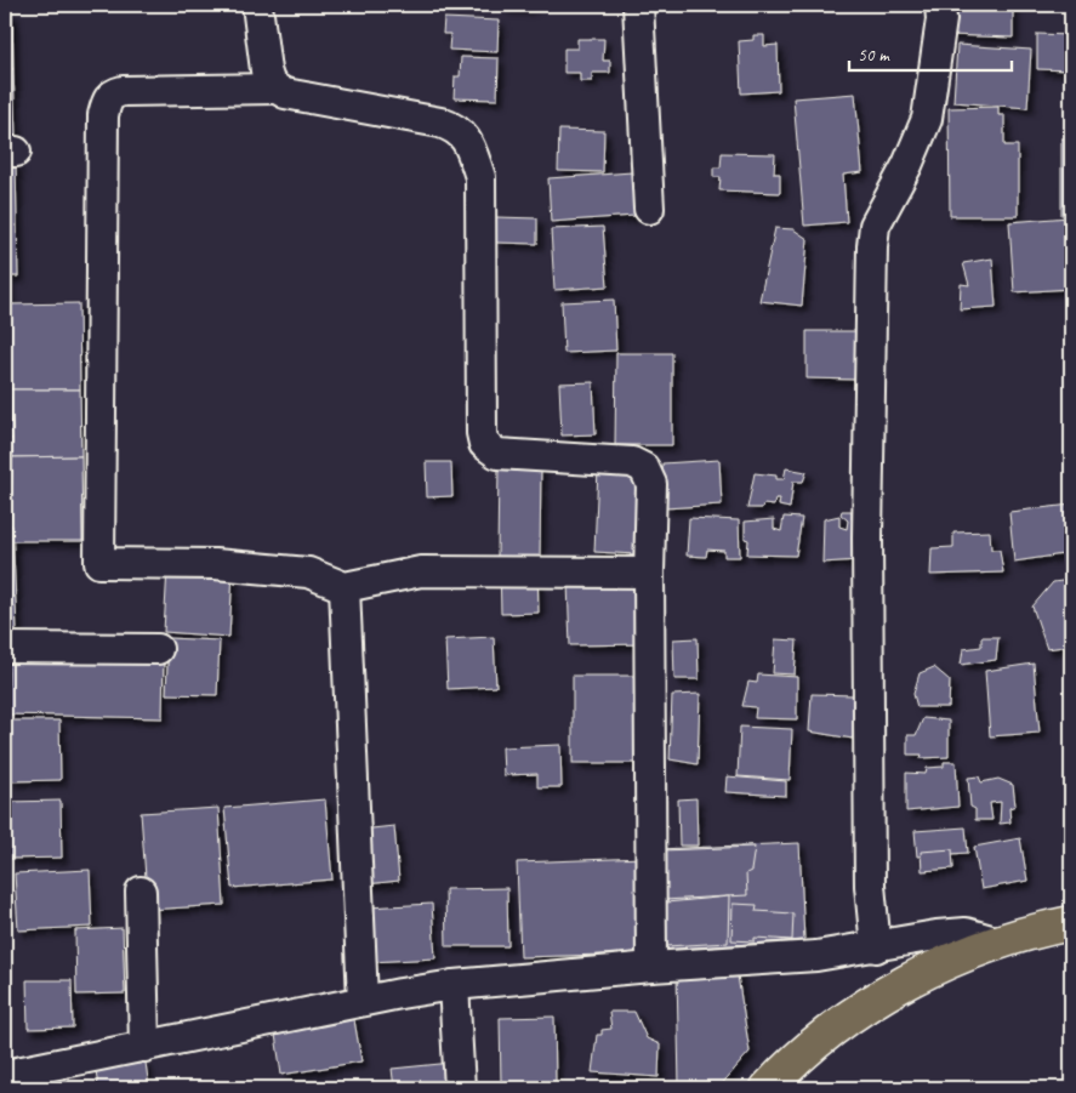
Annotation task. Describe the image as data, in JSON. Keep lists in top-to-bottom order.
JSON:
{
  "scale_bar": "50 m"
}
